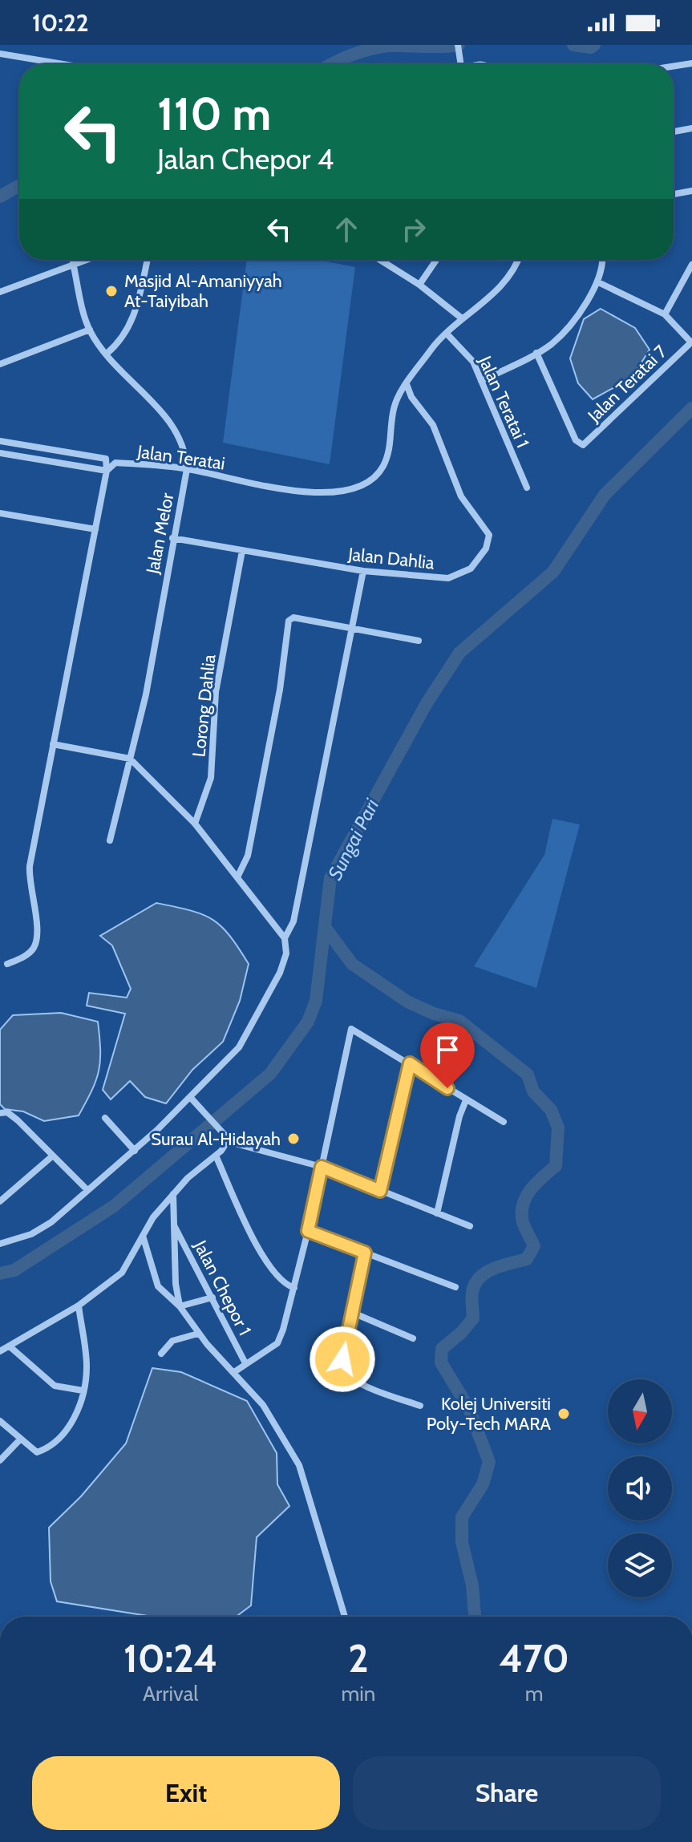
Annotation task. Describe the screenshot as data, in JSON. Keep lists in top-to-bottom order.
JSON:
{
  "streets": {
    "street": [
      "Jalan Teratai 7",
      "Jalan Teratai 1",
      "Jalan Teratai",
      "Jalan Melor",
      "Jalan Dahlia",
      "Lorong Dahlia",
      "Jalan Chepor 1"
    ]
  },
  "crossings": [
    ["Jalan Teratai 1", "Jalan Teratai"],
    ["Jalan Teratai", "Jalan Melor"],
    ["Jalan Teratai", "Jalan Dahlia"],
    ["Jalan Melor", "Jalan Dahlia"],
    ["Jalan Dahlia", "Lorong Dahlia"]
  ],
  "water": ["Sungai Pari"],
  "places": ["Masjid Al-Amaniyyah At-Taiyibah", "Surau Al-Hidayah", "Kolej Universiti Poly-Tech MARA"],
  "north": "bottom",
  "page": {
    "status": "10:22",
    "turn": ["110 m", "Jalan Chepor 4"],
    "eta": [
      "10:24",
      "Arrival",
      "2",
      "min",
      "470",
      "m"
    ],
    "buttons": ["Exit", "Share"]
  }
}
